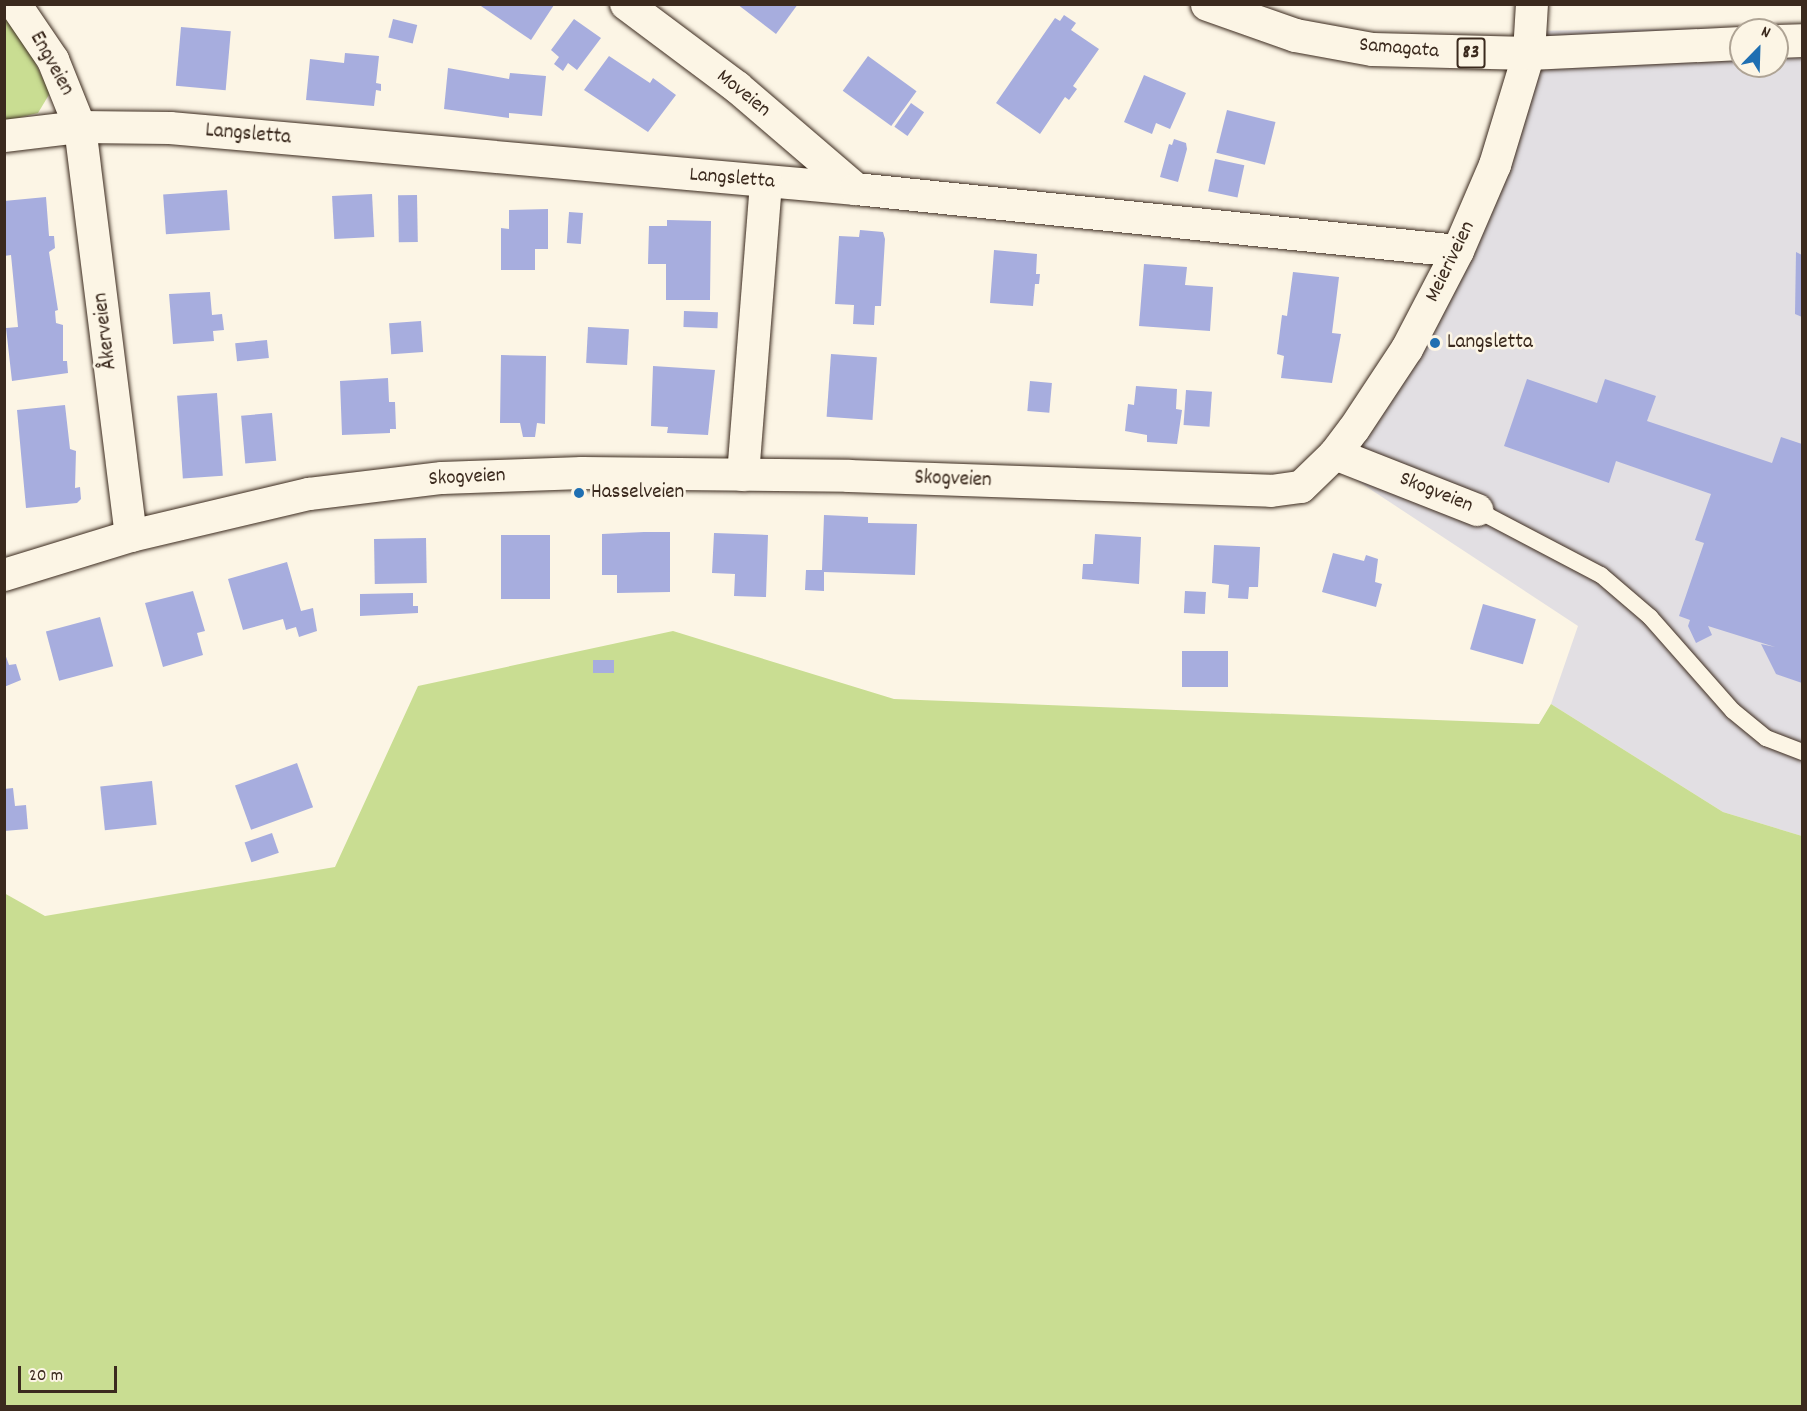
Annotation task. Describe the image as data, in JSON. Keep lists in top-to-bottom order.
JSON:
{
  "streets": {
    "highway": ["Samagata", "83"],
    "street": [
      "Engveien",
      "Moveien",
      "Langsletta",
      "Meieriveien",
      "Åkerveien",
      "Skogveien"
    ]
  },
  "crossings": [
    ["Samagata", "Meieriveien"],
    ["Engveien", "Langsletta"],
    ["Engveien", "Åkerveien"],
    ["Moveien", "Langsletta"],
    ["Langsletta", "Meieriveien"],
    ["Langsletta", "Åkerveien"],
    ["Meieriveien", "Skogveien"],
    ["Åkerveien", "Skogveien"]
  ],
  "places": ["Langsletta", "Hasselveien"],
  "scale_bar": "20 m",
  "north": "top right"
}
